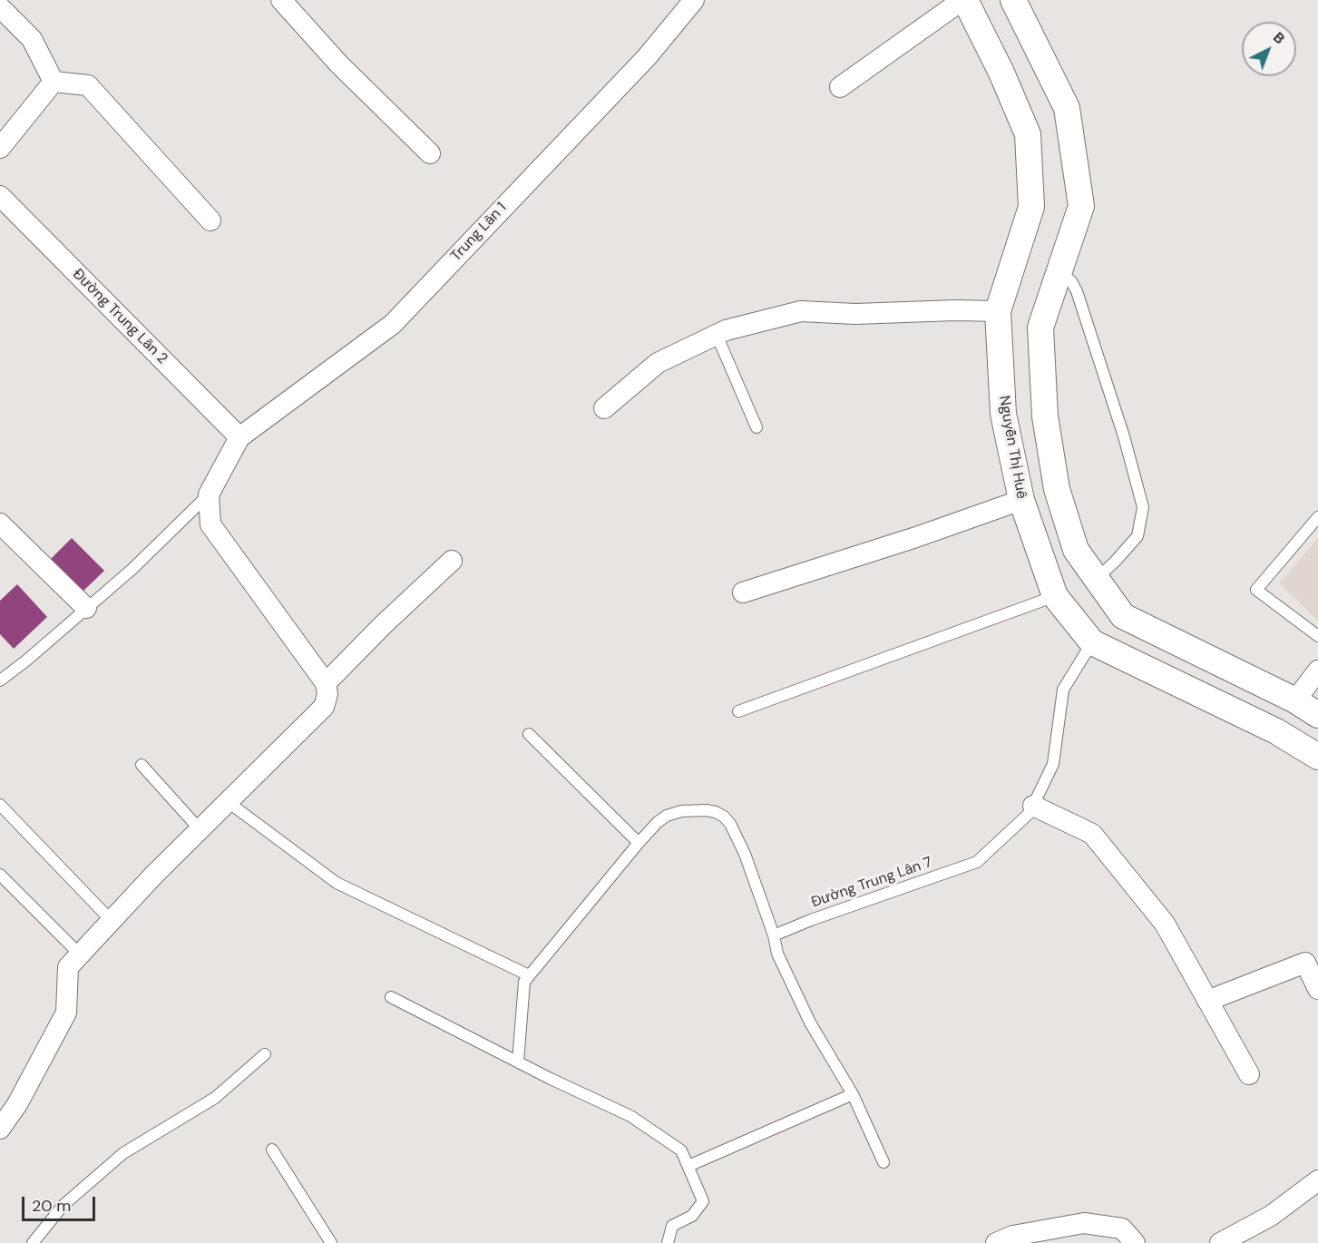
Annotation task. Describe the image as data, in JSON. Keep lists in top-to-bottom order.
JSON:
{
  "streets": {
    "street": ["Trung Lân 1", "Đường Trung Lân 2", "Nguyễn Thị Huê"],
    "lane": ["Đường Trung Lân 7"]
  },
  "crossings": [
    ["Trung Lân 1", "Đường Trung Lân 2"],
    ["Nguyễn Thị Huê", "Đường Trung Lân 7"]
  ],
  "scale_bar": "20 m",
  "north": "top right"
}
